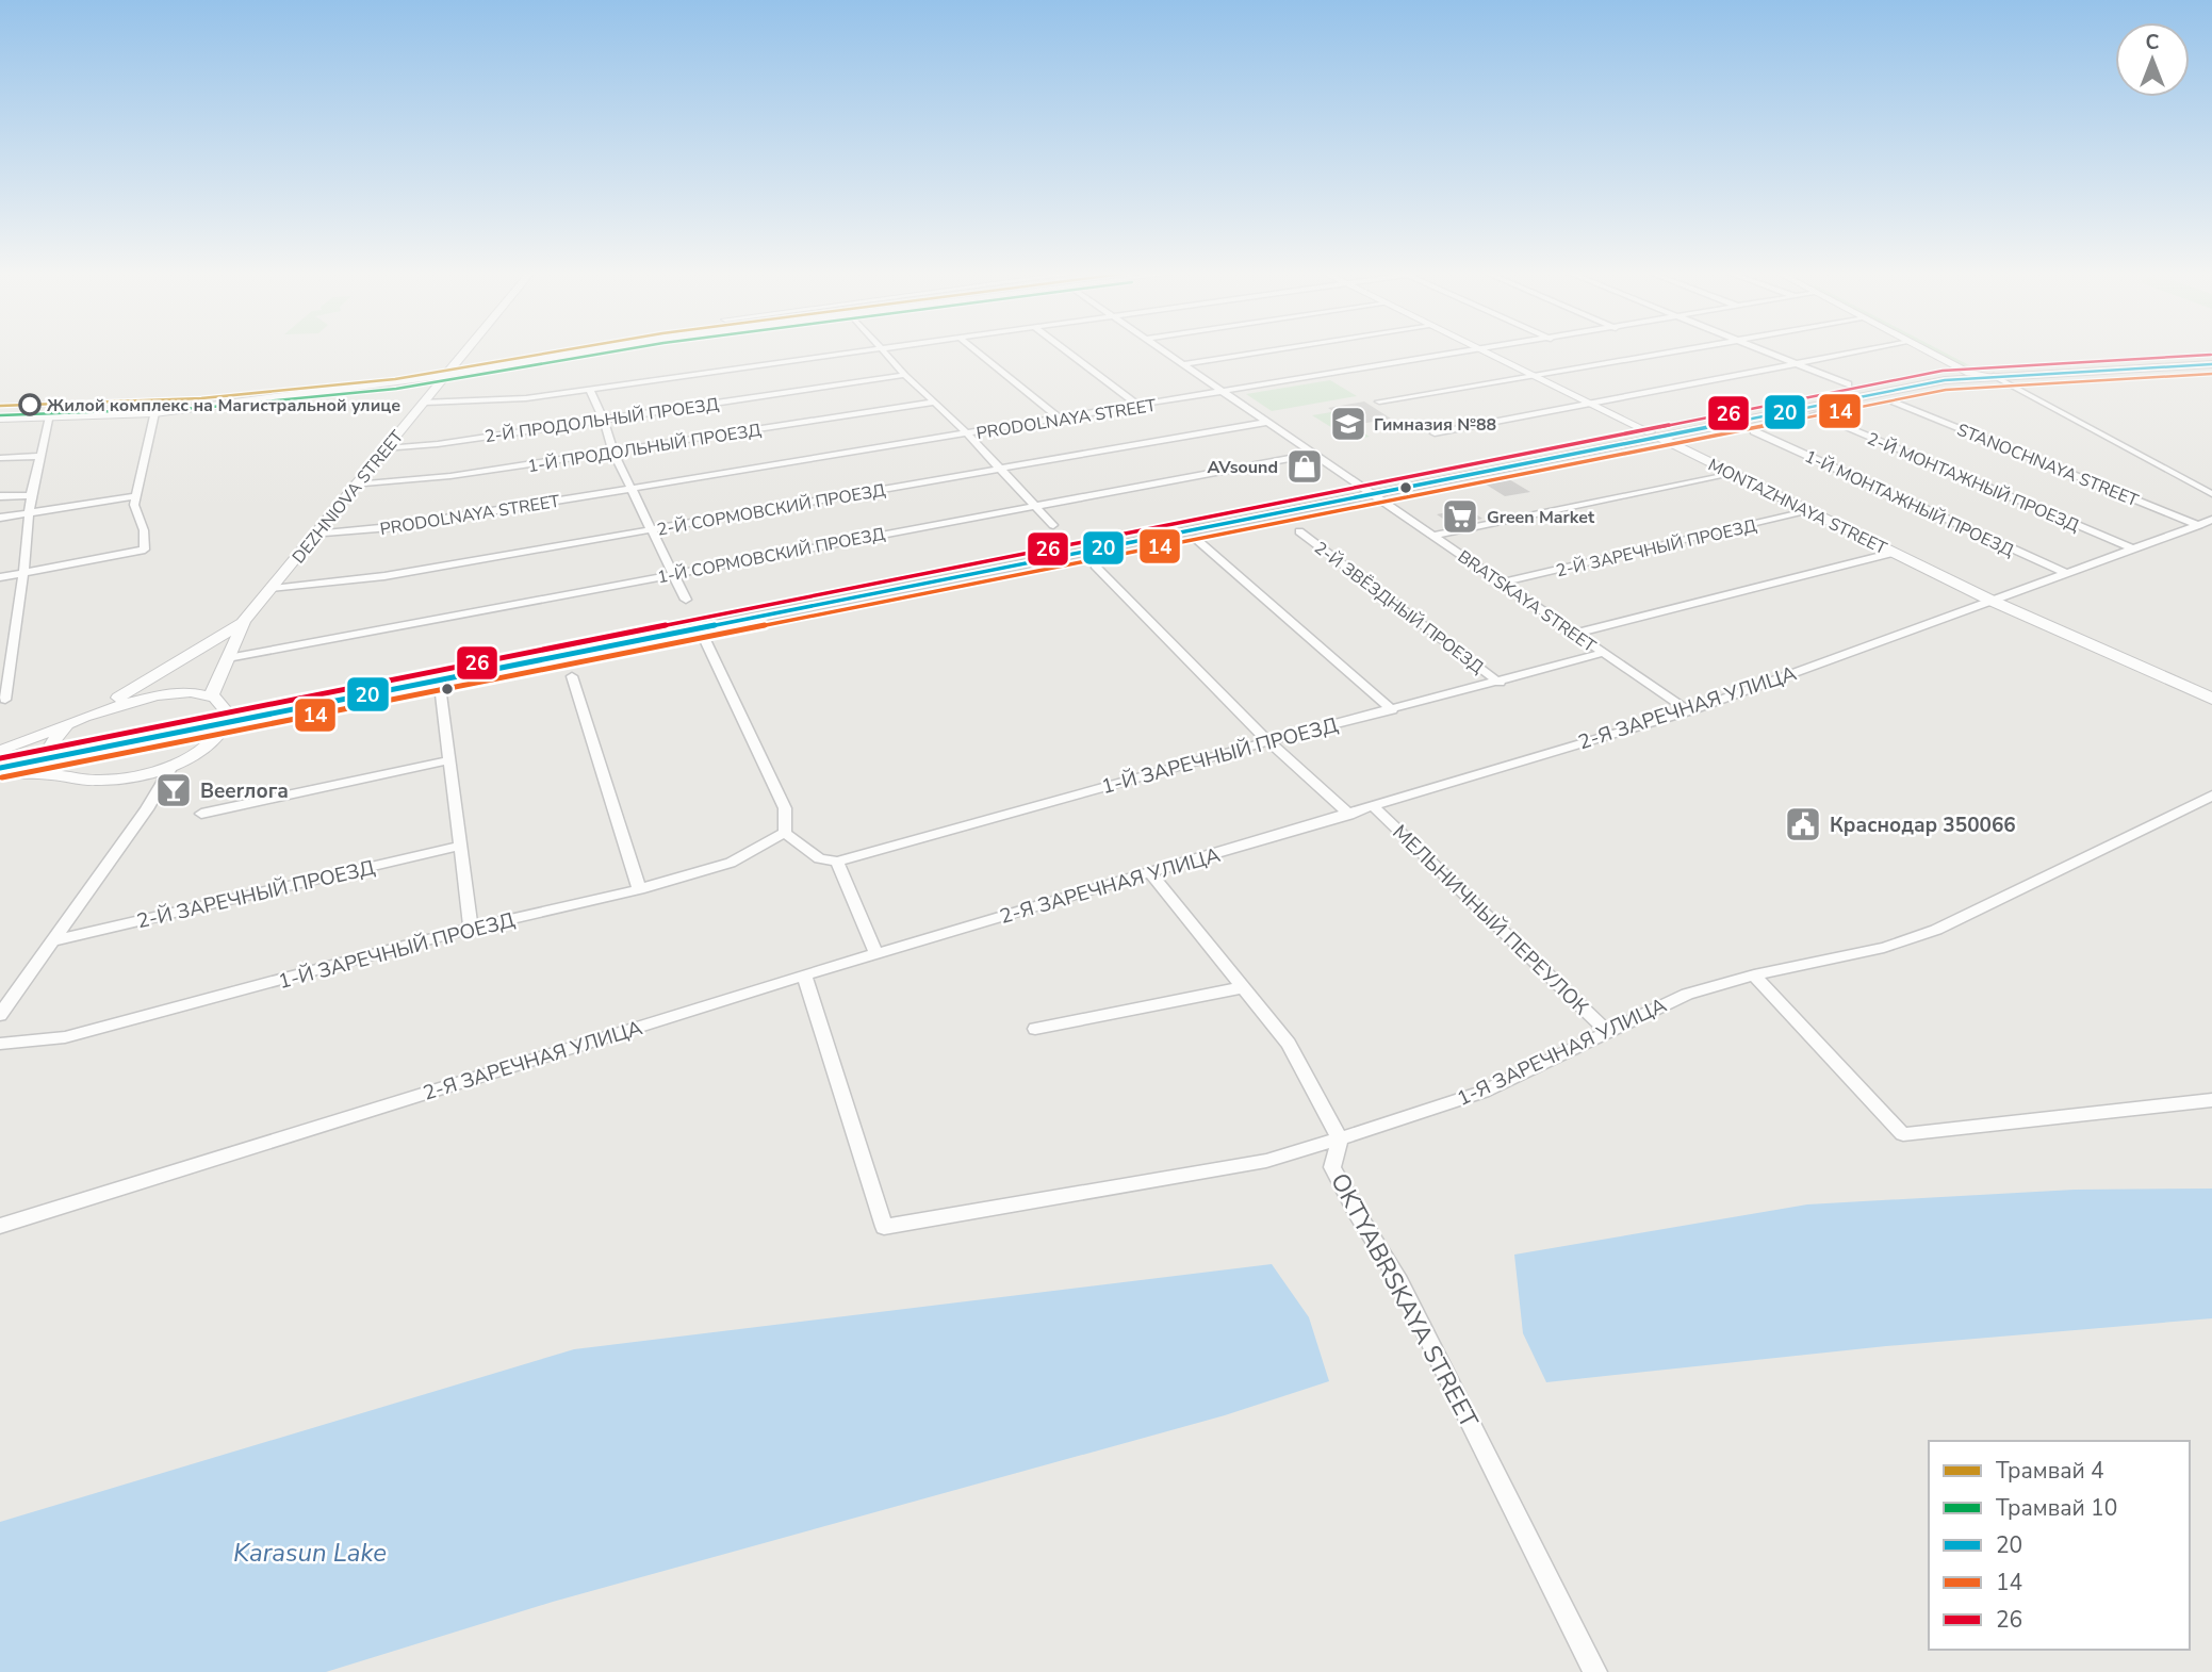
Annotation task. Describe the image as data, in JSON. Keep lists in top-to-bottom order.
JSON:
{
  "streets": {
    "main road": ["MONTAZHNAYA STREET"],
    "street": [
      "PRODOLNAYA STREET",
      "2-Й ПРОДОЛЬНЫЙ ПРОЕЗД",
      "1-Й ПРОДОЛЬНЫЙ ПРОЕЗД",
      "STANOCHNAYA STREET",
      "2-Й МОНТАЖНЫЙ ПРОЕЗД",
      "DEZHNIOVA STREET",
      "1-Й МОНТАЖНЫЙ ПРОЕЗД",
      "2-Й СОРМОВСКИЙ ПРОЕЗД",
      "2-Й ЗАРЕЧНЫЙ ПРОЕЗД",
      "1-Й СОРМОВСКИЙ ПРОЕЗД",
      "BRATSKAYA STREET",
      "2-Й ЗВЁЗДНЫЙ ПРОЕЗД",
      "2-Я ЗАРЕЧНАЯ УЛИЦА",
      "1-Й ЗАРЕЧНЫЙ ПРОЕЗД",
      "МЕЛЬНИЧНЫЙ ПЕРЕУЛОК",
      "1-Я ЗАРЕЧНАЯ УЛИЦА",
      "OKTYABRSKAYA STREET"
    ]
  },
  "crossings": [
    ["PRODOLNAYA STREET", "DEZHNIOVA STREET"],
    ["PRODOLNAYA STREET", "BRATSKAYA STREET"],
    ["2-Й ПРОДОЛЬНЫЙ ПРОЕЗД", "DEZHNIOVA STREET"],
    ["1-Й ПРОДОЛЬНЫЙ ПРОЕЗД", "DEZHNIOVA STREET"],
    ["STANOCHNAYA STREET", "2-Я ЗАРЕЧНАЯ УЛИЦА"],
    ["2-Й МОНТАЖНЫЙ ПРОЕЗД", "2-Я ЗАРЕЧНАЯ УЛИЦА"],
    ["DEZHNIOVA STREET", "2-Й СОРМОВСКИЙ ПРОЕЗД"],
    ["DEZHNIOVA STREET", "1-Й СОРМОВСКИЙ ПРОЕЗД"],
    ["1-Й МОНТАЖНЫЙ ПРОЕЗД", "2-Я ЗАРЕЧНАЯ УЛИЦА"],
    ["MONTAZHNAYA STREET", "2-Й ЗАРЕЧНЫЙ ПРОЕЗД"],
    ["MONTAZHNAYA STREET", "2-Я ЗАРЕЧНАЯ УЛИЦА"],
    ["2-Й СОРМОВСКИЙ ПРОЕЗД", "BRATSKAYA STREET"],
    ["2-Й ЗАРЕЧНЫЙ ПРОЕЗД", "BRATSKAYA STREET"],
    ["1-Й СОРМОВСКИЙ ПРОЕЗД", "BRATSKAYA STREET"],
    ["BRATSKAYA STREET", "2-Я ЗАРЕЧНАЯ УЛИЦА"],
    ["BRATSKAYA STREET", "1-Й ЗАРЕЧНЫЙ ПРОЕЗД"],
    ["2-Й ЗВЁЗДНЫЙ ПРОЕЗД", "1-Й ЗАРЕЧНЫЙ ПРОЕЗД"],
    ["2-Я ЗАРЕЧНАЯ УЛИЦА", "МЕЛЬНИЧНЫЙ ПЕРЕУЛОК"],
    ["2-Я ЗАРЕЧНАЯ УЛИЦА", "1-Я ЗАРЕЧНАЯ УЛИЦА"],
    ["МЕЛЬНИЧНЫЙ ПЕРЕУЛОК", "1-Я ЗАРЕЧНАЯ УЛИЦА"],
    ["1-Я ЗАРЕЧНАЯ УЛИЦА", "OKTYABRSKAYA STREET"]
  ],
  "water": ["Karasun Lake"],
  "places": {
    "other": ["Жилой комплекс на Магистральной улице"],
    "school or university": ["Гимназия №88"],
    "shop": ["AVsound"],
    "supermarket": ["Green Market"],
    "bar": ["Beerлога"],
    "public building": ["Краснодар 350066"]
  },
  "lines": [
    "tram line 4",
    "tram line 10",
    "transit line 26",
    "transit line 20",
    "transit line 14"
  ],
  "legend": [
    "Трамвай 4",
    "Трамвай 10",
    "20",
    "14",
    "26"
  ],
  "north": "top"
}
